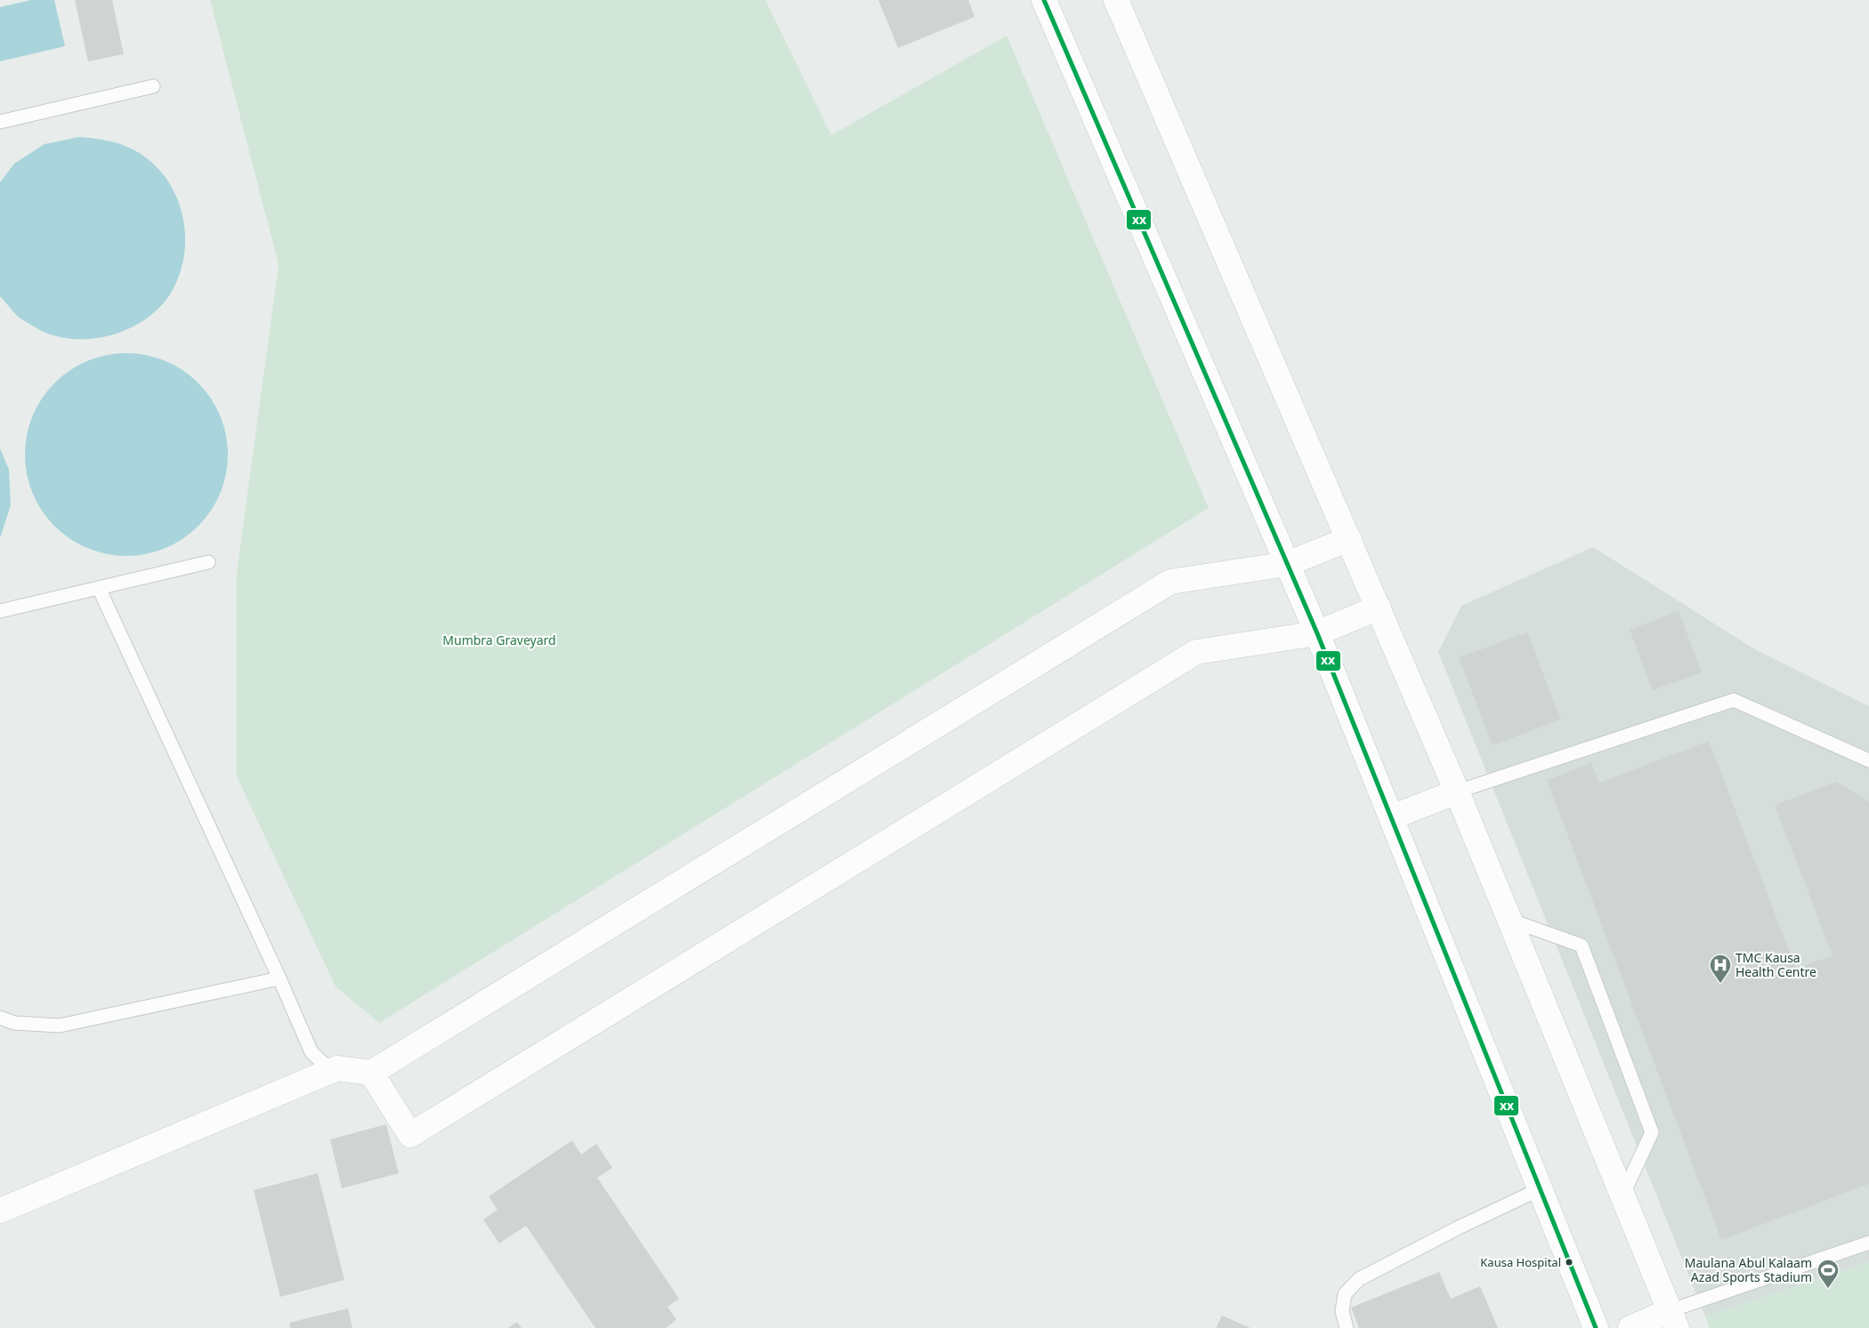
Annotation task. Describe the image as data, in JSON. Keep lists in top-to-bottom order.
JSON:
{
  "parks": ["Mumbra Graveyard"],
  "places": {
    "hospital": ["TMC Kausa Health Centre"],
    "other": ["Kausa Hospital"],
    "sports": ["Maulana Abul Kalaam Azad Sports Stadium"]
  },
  "lines": ["transit line xx"]
}
